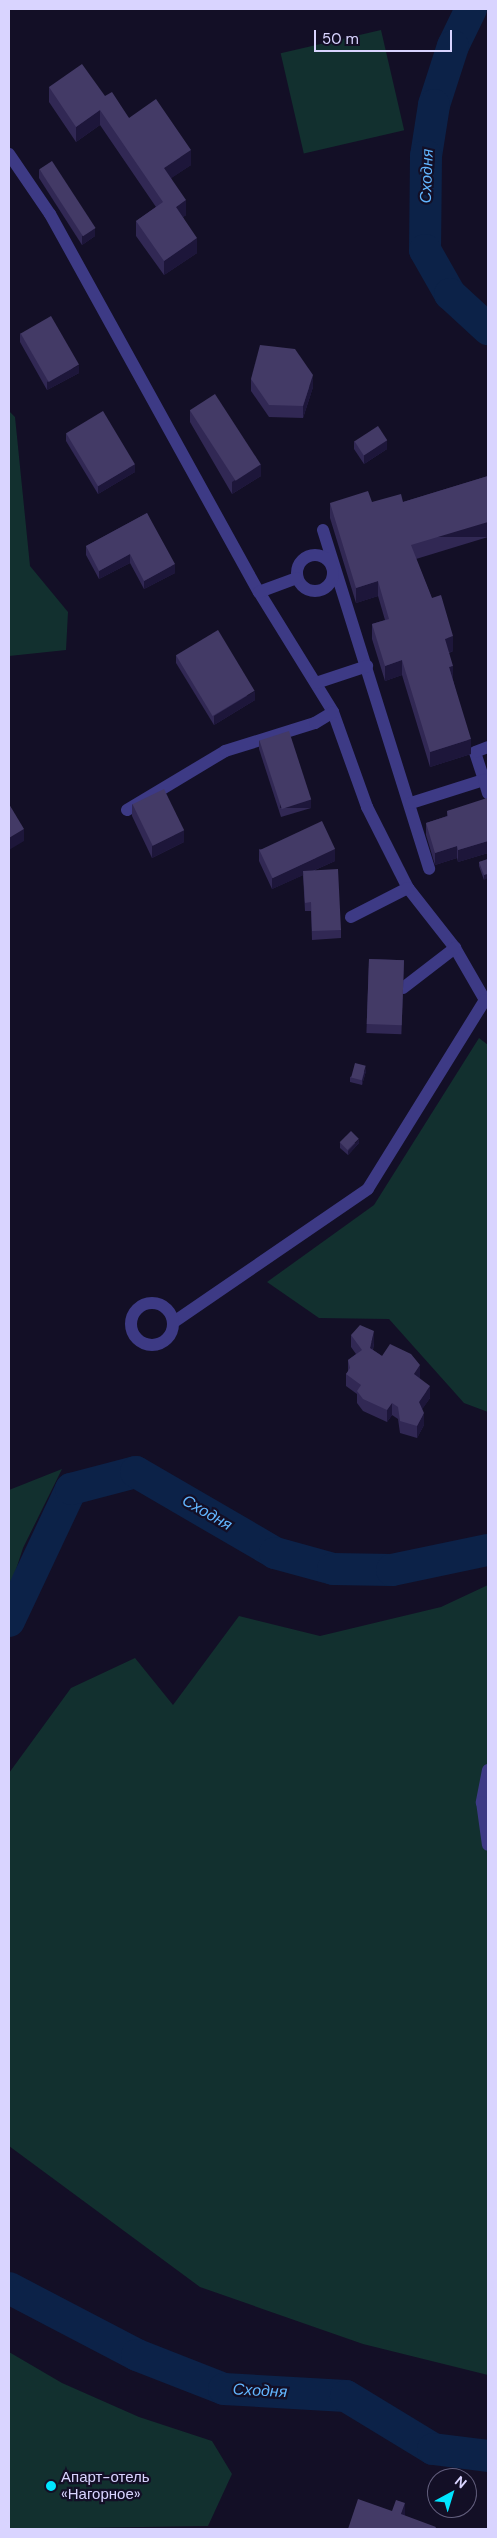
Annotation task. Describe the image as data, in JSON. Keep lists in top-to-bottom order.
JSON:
{
  "water": ["Сходня"],
  "places": ["Апарт-отель «Нагорное»"],
  "scale_bar": "50 m",
  "north": "top right"
}
